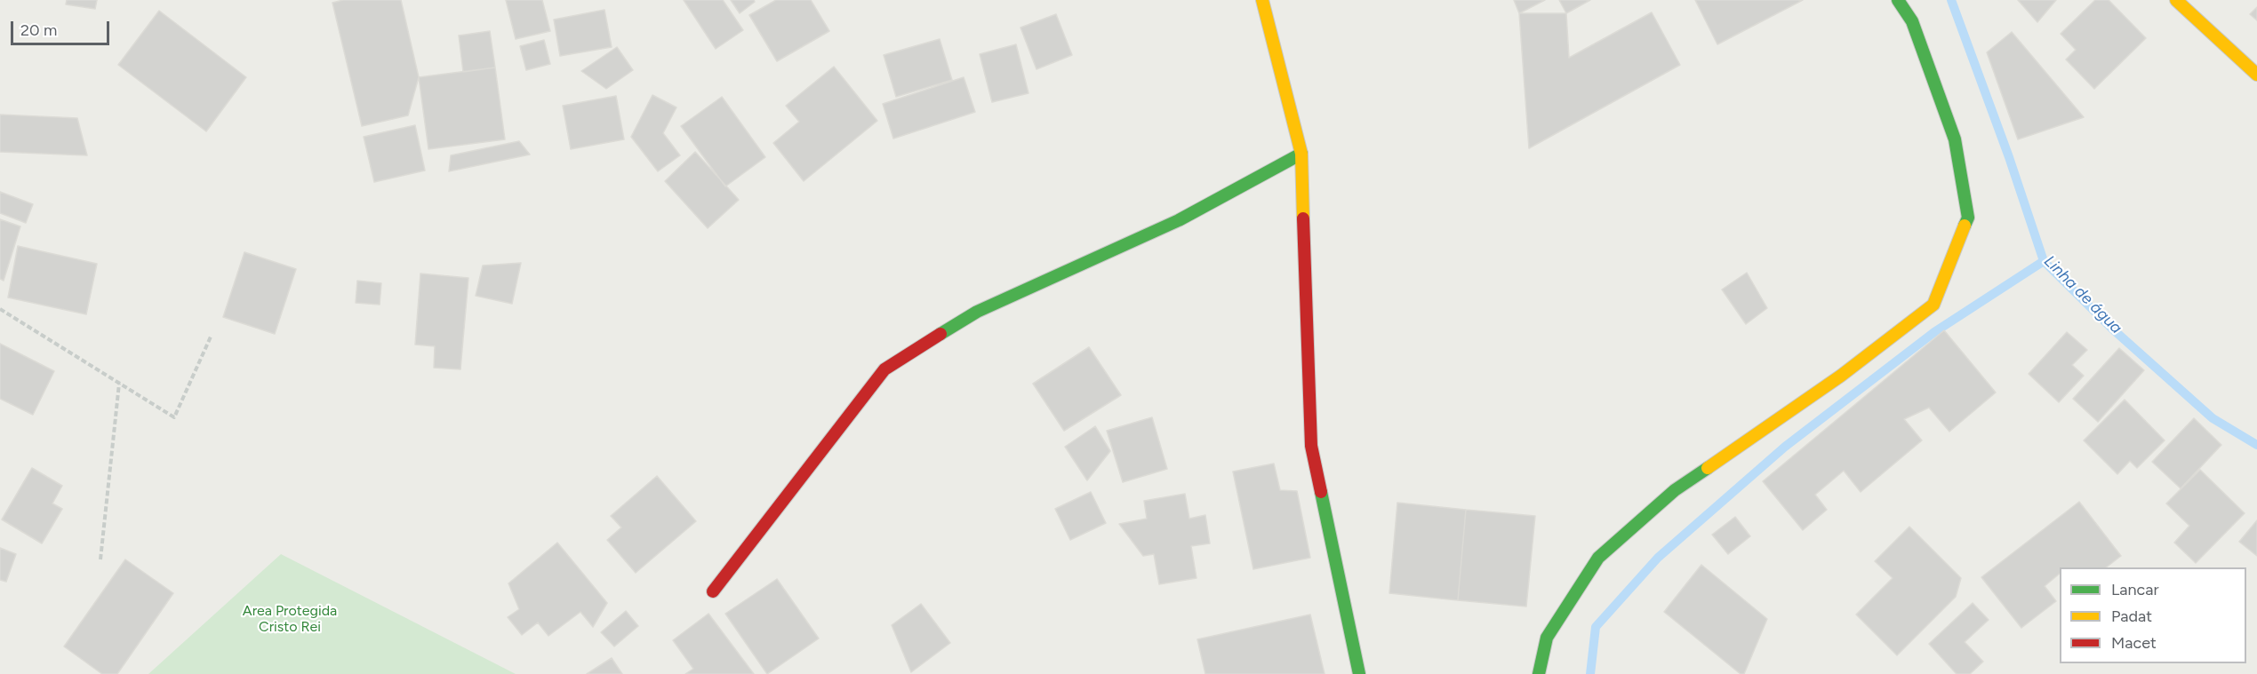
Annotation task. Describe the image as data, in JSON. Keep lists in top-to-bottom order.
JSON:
{
  "water": ["Linha de água"],
  "parks": ["Area Protegida Cristo Rei"],
  "legend": ["Lancar", "Padat", "Macet"],
  "scale_bar": "20 m"
}
